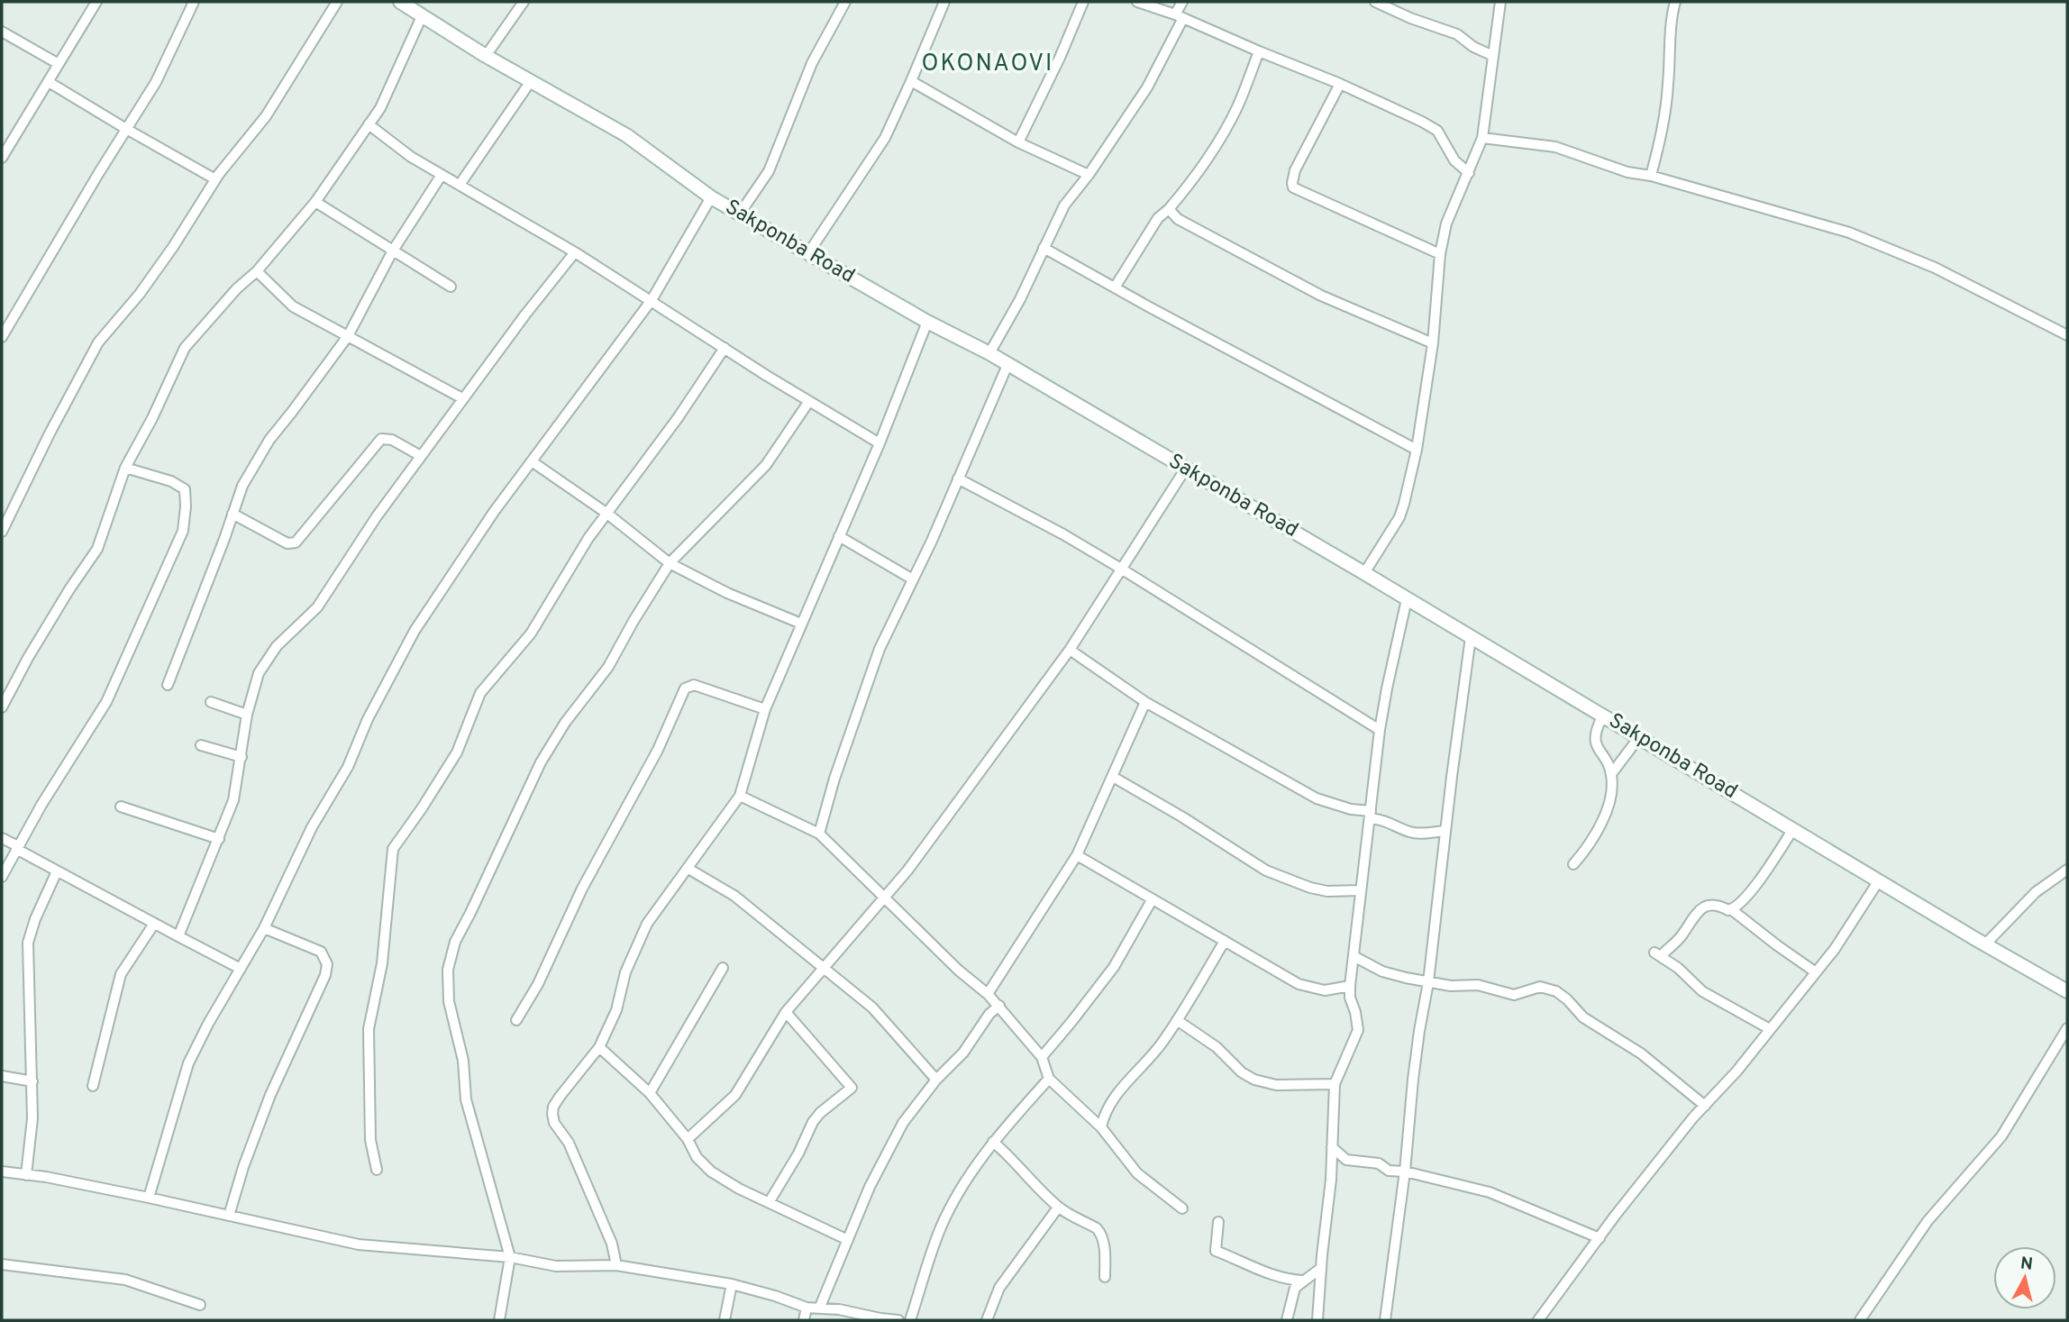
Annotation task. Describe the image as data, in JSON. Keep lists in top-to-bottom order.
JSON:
{
  "streets": {
    "main road": ["Sakponba Road"]
  },
  "districts": ["OKONAOVI"],
  "north": "top"
}
